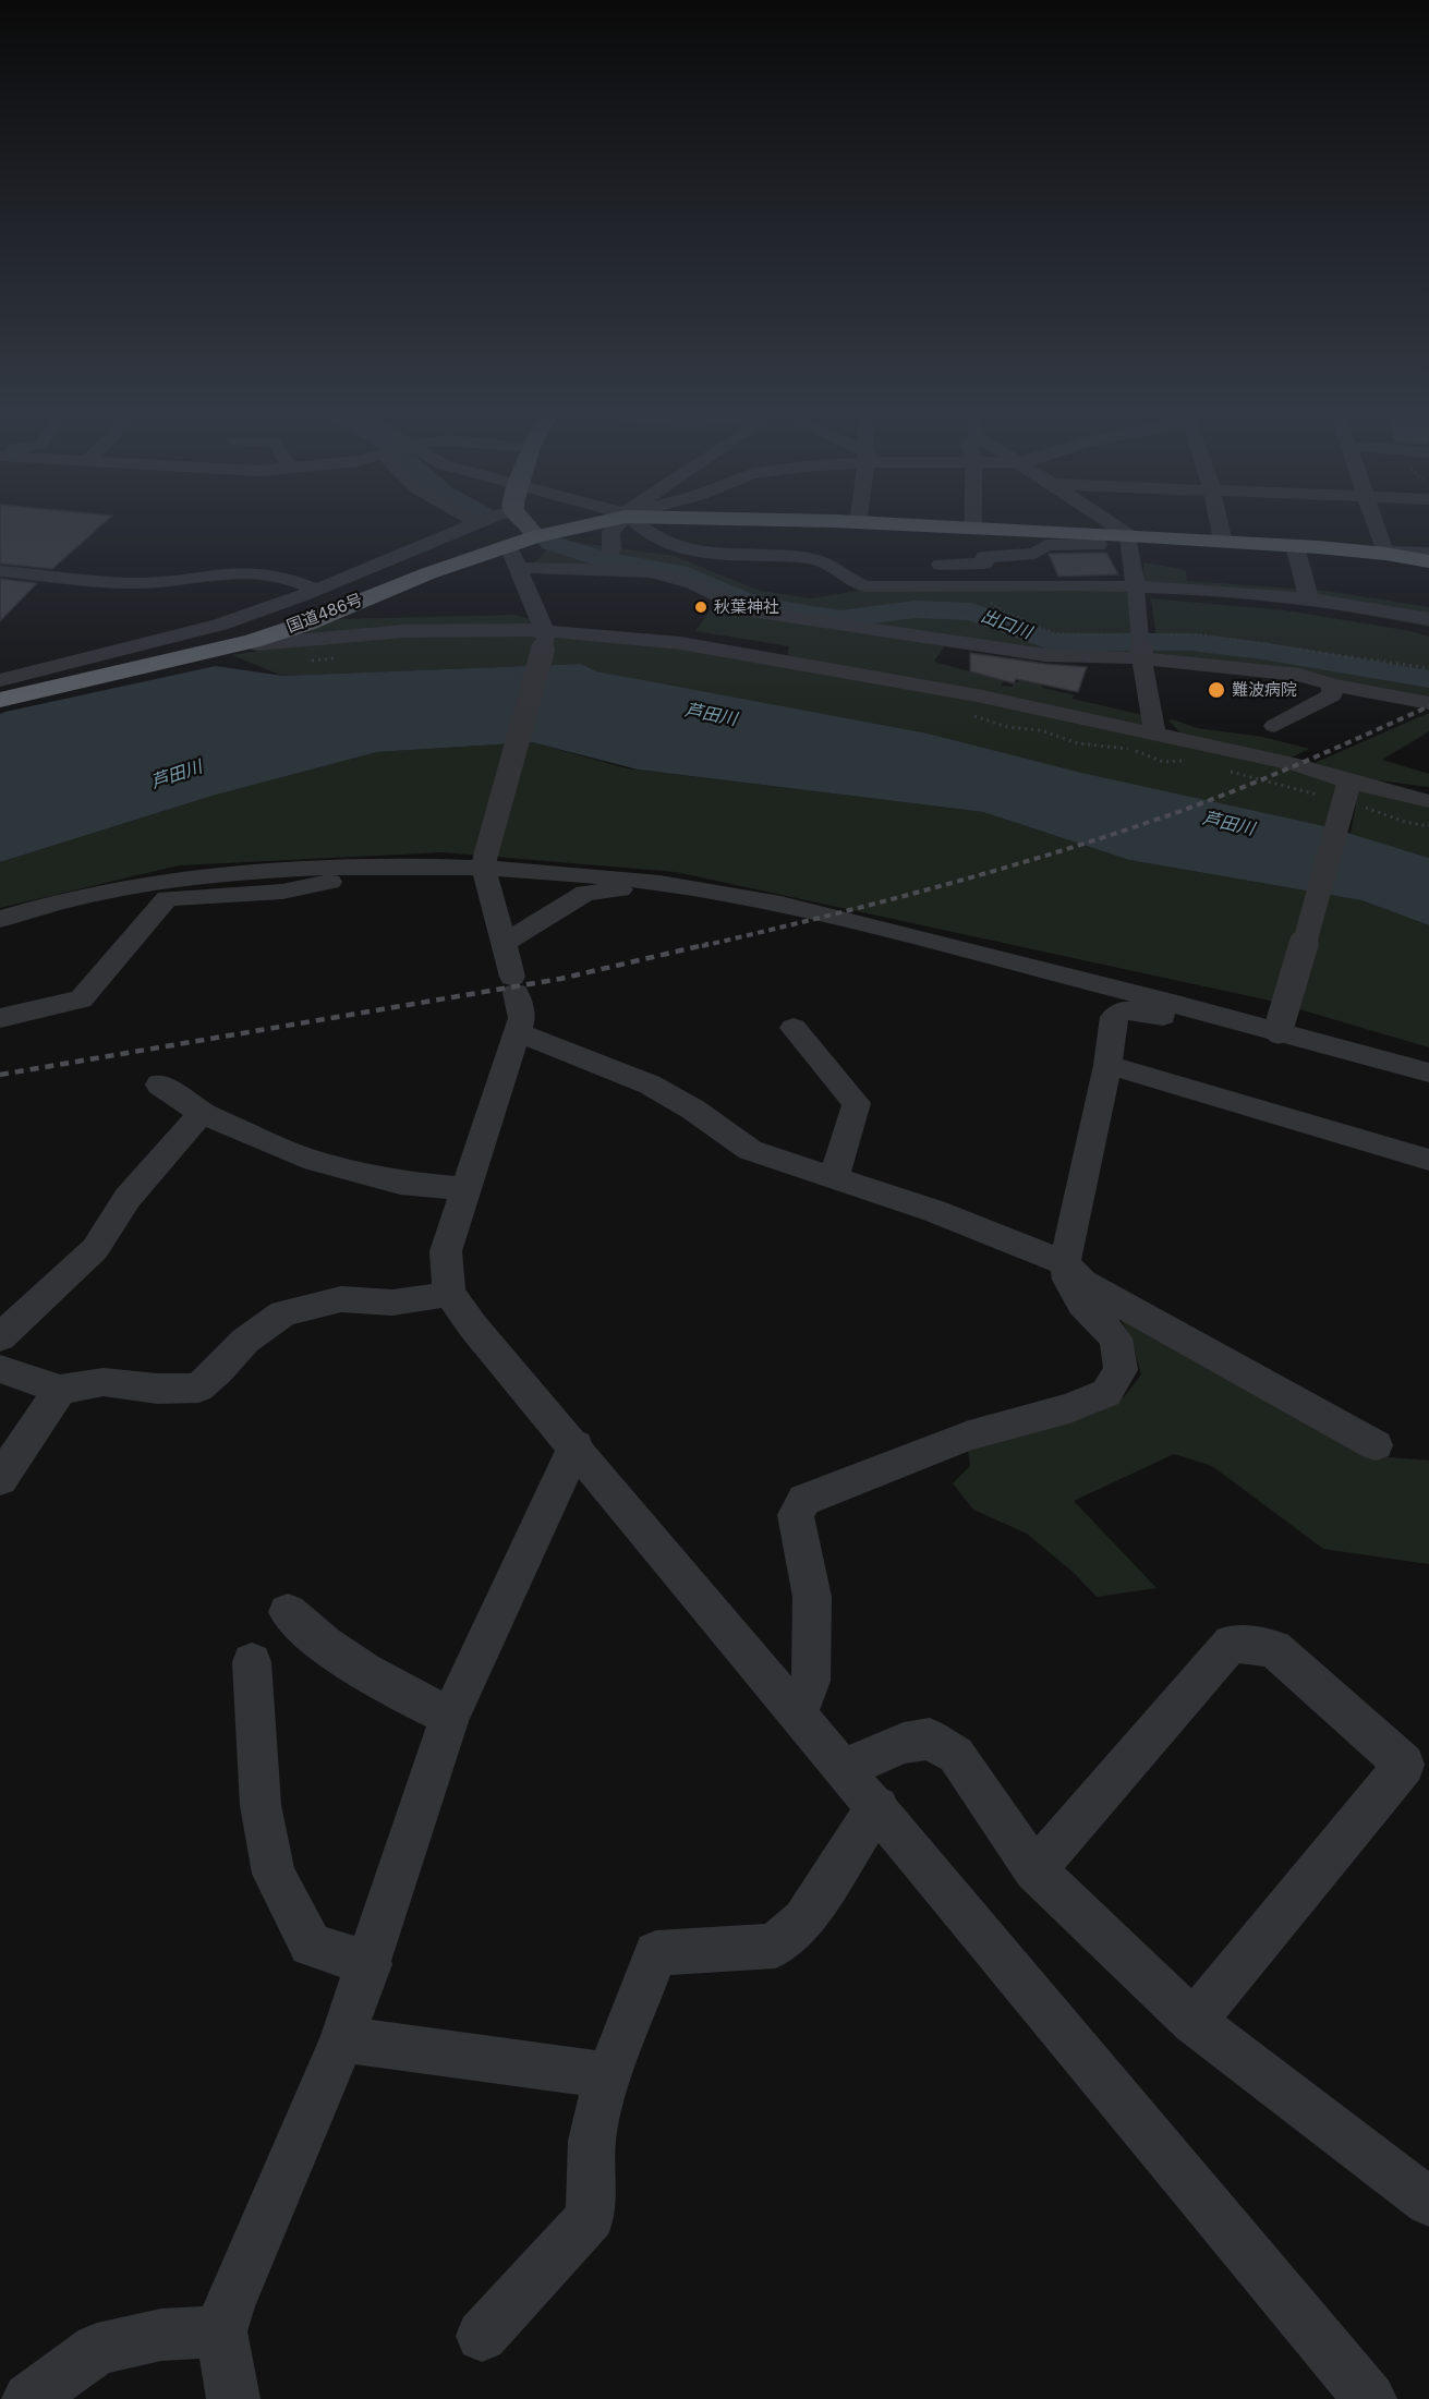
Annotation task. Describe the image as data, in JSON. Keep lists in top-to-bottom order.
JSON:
{
  "streets": {
    "highway": ["国道486号"]
  },
  "water": ["出口川", "芦田川"],
  "places": ["秋葉神社", "難波病院"]
}
